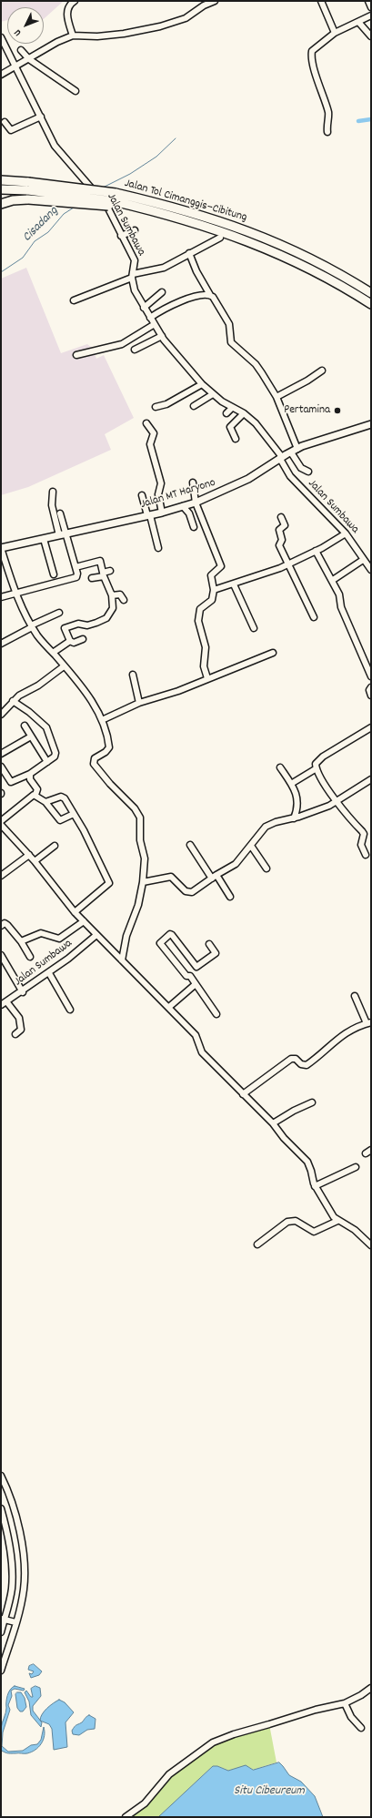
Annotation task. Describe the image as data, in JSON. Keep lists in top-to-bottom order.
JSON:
{
  "streets": {
    "highway": ["Jalan Tol Cimanggis–Cibitung"],
    "main road": ["Jalan MT Haryono"],
    "street": ["Jalan Sumbawa"]
  },
  "crossings": [
    ["Jalan Sumbawa", "Jalan MT Haryono"]
  ],
  "water": ["Cisadang", "Situ Cibeureum"],
  "places": ["Pertamina"],
  "north": "bottom left"
}
